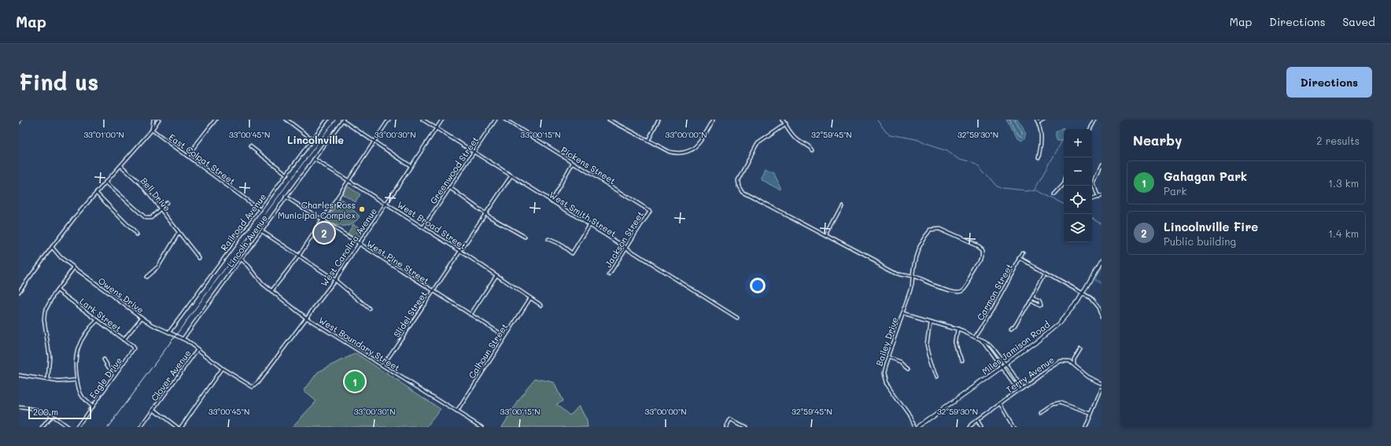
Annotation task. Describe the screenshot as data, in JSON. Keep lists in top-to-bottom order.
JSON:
{
  "streets": {
    "main road": ["Miles Jamison Road"],
    "street": [
      "East Colpat Street",
      "Pickens Street",
      "Greenwood Street",
      "Bell Drive",
      "West Smith Street",
      "Railroad Avenue",
      "West Broad Street",
      "Jackson Street",
      "Lincoln Avenue",
      "West Carolina Avenue",
      "West Pine Street",
      "Carmon Street",
      "Owens Drive",
      "Slidel Street",
      "Lark Street",
      "Bailey Drive",
      "West Boundary Street",
      "Calhoun Street",
      "Terry Avenue",
      "Clover Avenue",
      "Eagle Drive"
    ]
  },
  "crossings": [
    ["East Colpat Street", "Railroad Avenue"],
    ["Pickens Street", "Jackson Street"],
    ["Greenwood Street", "West Smith Street"],
    ["Greenwood Street", "West Broad Street"],
    ["West Smith Street", "Jackson Street"],
    ["West Smith Street", "West Carolina Avenue"],
    ["West Smith Street", "Slidel Street"],
    ["Railroad Avenue", "Owens Drive"],
    ["West Broad Street", "Lincoln Avenue"],
    ["West Broad Street", "West Carolina Avenue"],
    ["West Broad Street", "Slidel Street"],
    ["West Broad Street", "Calhoun Street"],
    ["Lincoln Avenue", "West Pine Street"],
    ["Lincoln Avenue", "Owens Drive"],
    ["Lincoln Avenue", "West Boundary Street"],
    ["West Carolina Avenue", "West Pine Street"],
    ["West Carolina Avenue", "Owens Drive"],
    ["West Carolina Avenue", "West Boundary Street"],
    ["West Pine Street", "Slidel Street"],
    ["West Pine Street", "Calhoun Street"],
    ["Owens Drive", "West Boundary Street"],
    ["Owens Drive", "Clover Avenue"],
    ["Slidel Street", "West Boundary Street"],
    ["Lark Street", "Eagle Drive"],
    ["Bailey Drive", "Miles Jamison Road"],
    ["West Boundary Street", "Calhoun Street"]
  ],
  "districts": ["Lincolnville"],
  "places": ["Charles Ross Municipal Complex"],
  "scale_bar": "200 m",
  "page": {
    "header": "Map",
    "nav": ["Map", "Directions", "Saved"],
    "buttons": "Directions",
    "title": "Find us",
    "heading": ["Nearby", "2 results"],
    "map_buttons": ["+", "−"],
    "list": [
      {
        "mark": "1",
        "name": "Gahagan Park",
        "note": "Park",
        "value": "1.3 km"
      },
      {
        "mark": "2",
        "name": "Lincolnville Fire",
        "note": "Public building",
        "value": "1.4 km"
      }
    ],
    "pins": ["2", "1"],
    "scale": "200 m"
  },
  "coordinates": [
    "33°01'00\"N",
    "33°00'45\"N",
    "33°00'30\"N",
    "33°00'15\"N",
    "33°00'00\"N",
    "32°59'45\"N",
    "32°59'30\"N"
  ]
}
